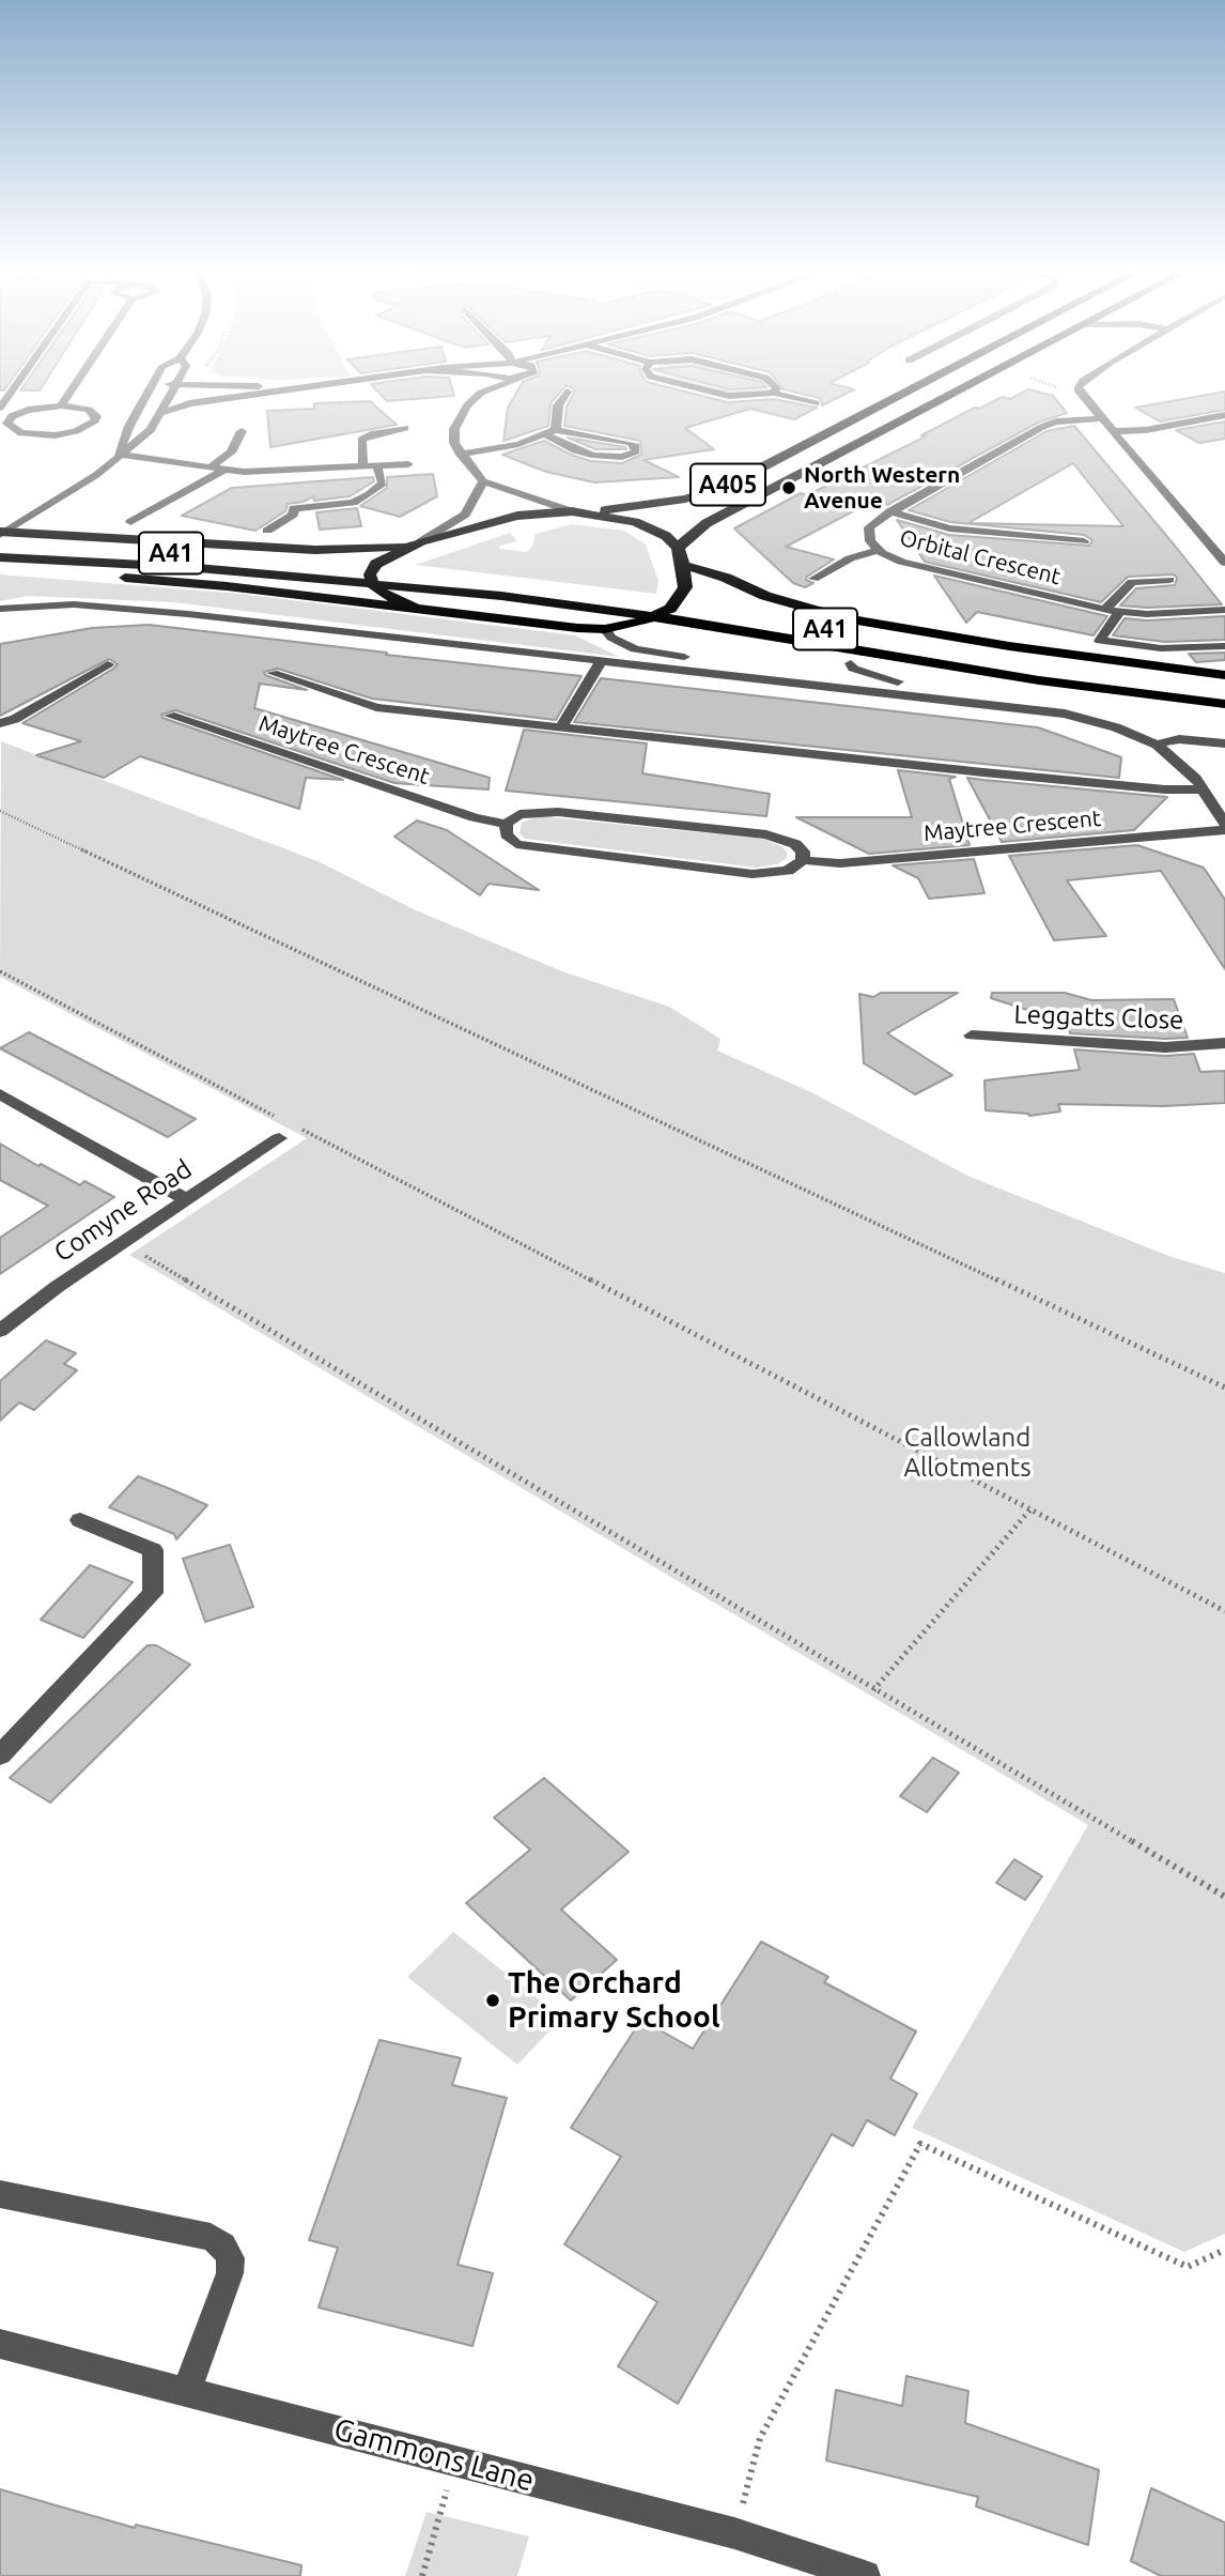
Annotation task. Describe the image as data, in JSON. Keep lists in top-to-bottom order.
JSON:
{
  "streets": {
    "highway": ["A405", "A41"],
    "street": [
      "Orbital Crescent",
      "Maytree Crescent",
      "Leggatts Close",
      "Comyne Road",
      "Gammons Lane"
    ]
  },
  "parks": ["Callowland Allotments"],
  "places": ["North Western Avenue", "The Orchard Primary School"]
}
